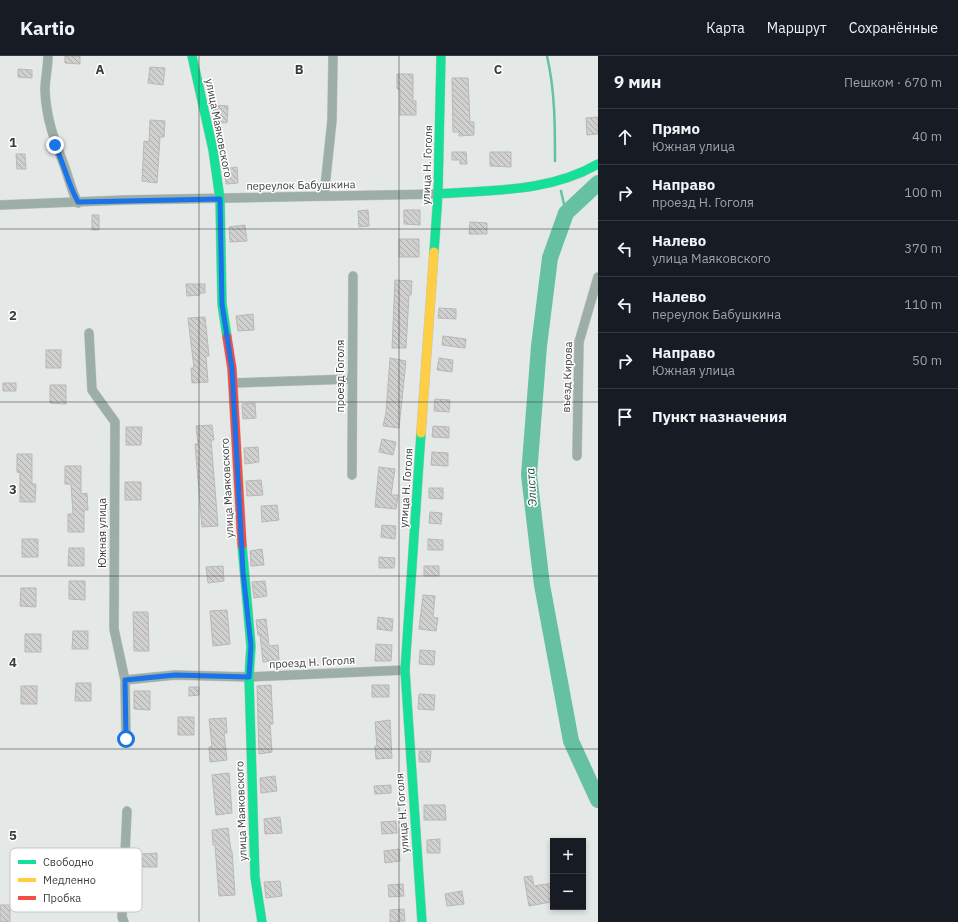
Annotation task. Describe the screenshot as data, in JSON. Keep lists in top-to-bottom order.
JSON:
{
  "streets": {
    "street": [
      "улица Маяковского",
      "улица Н. Гоголя",
      "переулок Бабушкина",
      "проезд Гоголя",
      "въезд Кирова",
      "Южная улица",
      "проезд Н. Гоголя"
    ]
  },
  "crossings": [
    ["улица Маяковского", "переулок Бабушкина"],
    ["улица Маяковского", "проезд Н. Гоголя"],
    ["улица Н. Гоголя", "переулок Бабушкина"],
    ["улица Н. Гоголя", "проезд Н. Гоголя"],
    ["Южная улица", "проезд Н. Гоголя"]
  ],
  "water": ["Элиста"],
  "legend": ["Свободно", "Медленно", "Пробка"],
  "page": {
    "header": "Kartio",
    "nav": ["Карта", "Маршрут", "Сохранённые"],
    "heading": ["9 мин", "Пешком · 670 m"],
    "list": [
      ["Прямо", "Южная улица", "40 m"],
      ["Направо", "проезд Н. Гоголя", "100 m"],
      ["Налево", "улица Маяковского", "370 m"],
      ["Налево", "переулок Бабушкина", "110 m"],
      ["Направо", "Южная улица", "50 m"],
      "Пункт назначения"
    ],
    "map_buttons": ["+", "−"]
  },
  "grid": {
    "columns": ["A", "B", "C"],
    "rows": [
      "1",
      "2",
      "3",
      "4",
      "5"
    ]
  }
}
